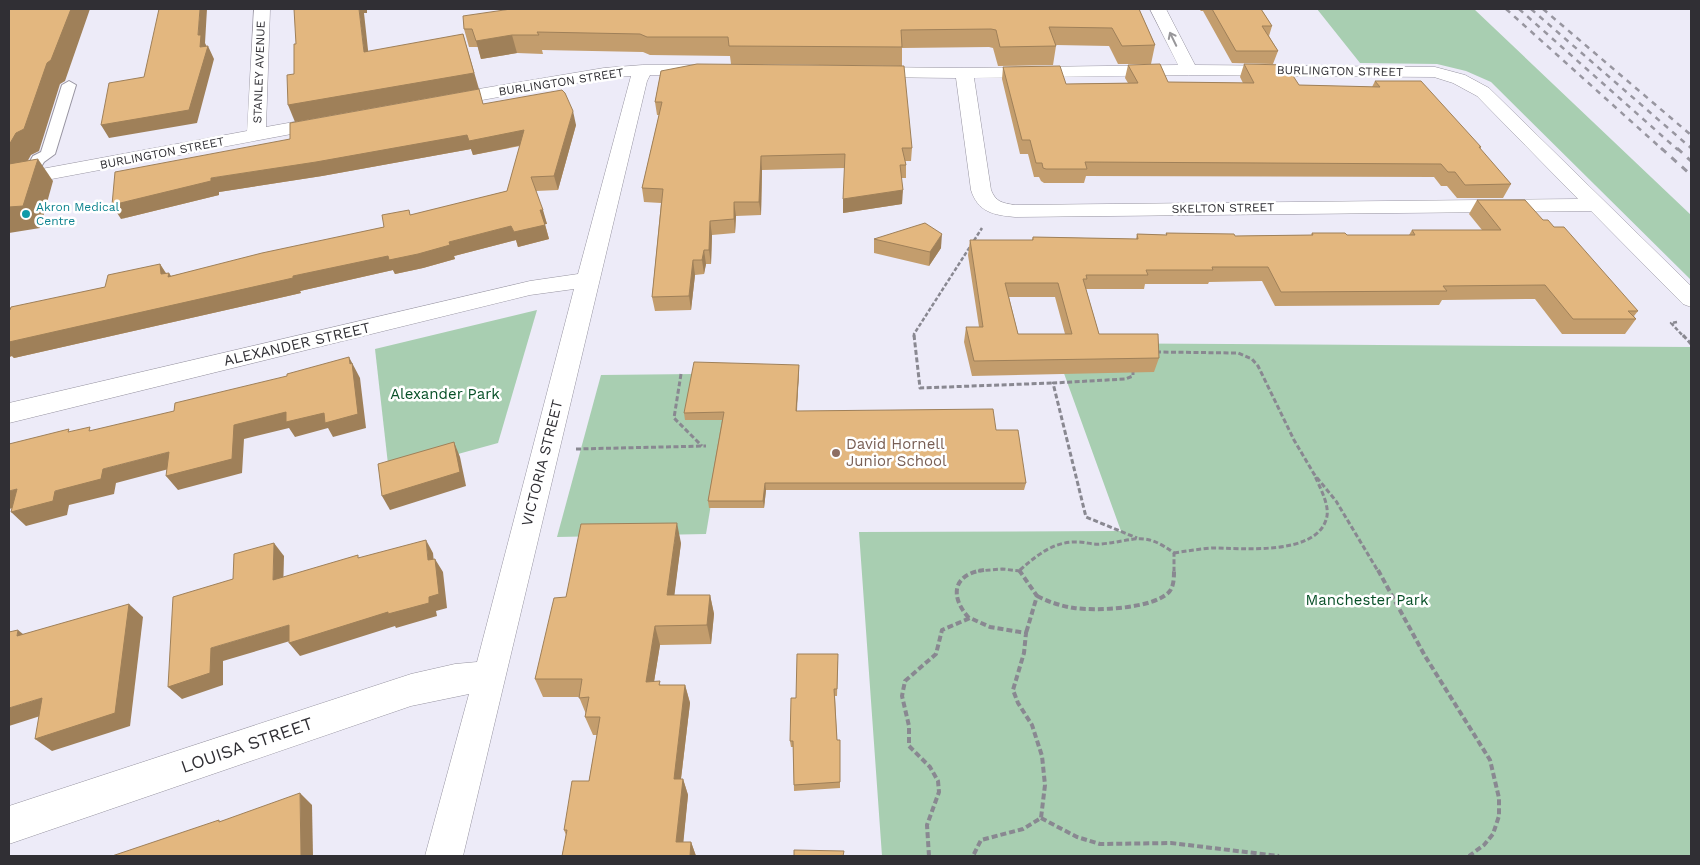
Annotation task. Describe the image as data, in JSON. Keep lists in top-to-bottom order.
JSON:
{
  "streets": {
    "street": [
      "BURLINGTON STREET",
      "STANLEY AVENUE",
      "SKELTON STREET",
      "ALEXANDER STREET",
      "VICTORIA STREET",
      "LOUISA STREET"
    ]
  },
  "crossings": [
    ["BURLINGTON STREET", "STANLEY AVENUE"],
    ["BURLINGTON STREET", "SKELTON STREET"],
    ["BURLINGTON STREET", "VICTORIA STREET"],
    ["ALEXANDER STREET", "VICTORIA STREET"],
    ["VICTORIA STREET", "LOUISA STREET"]
  ],
  "parks": ["Alexander Park", "Manchester Park"],
  "places": ["Akron Medical Centre", "David Hornell Junior School"]
}
